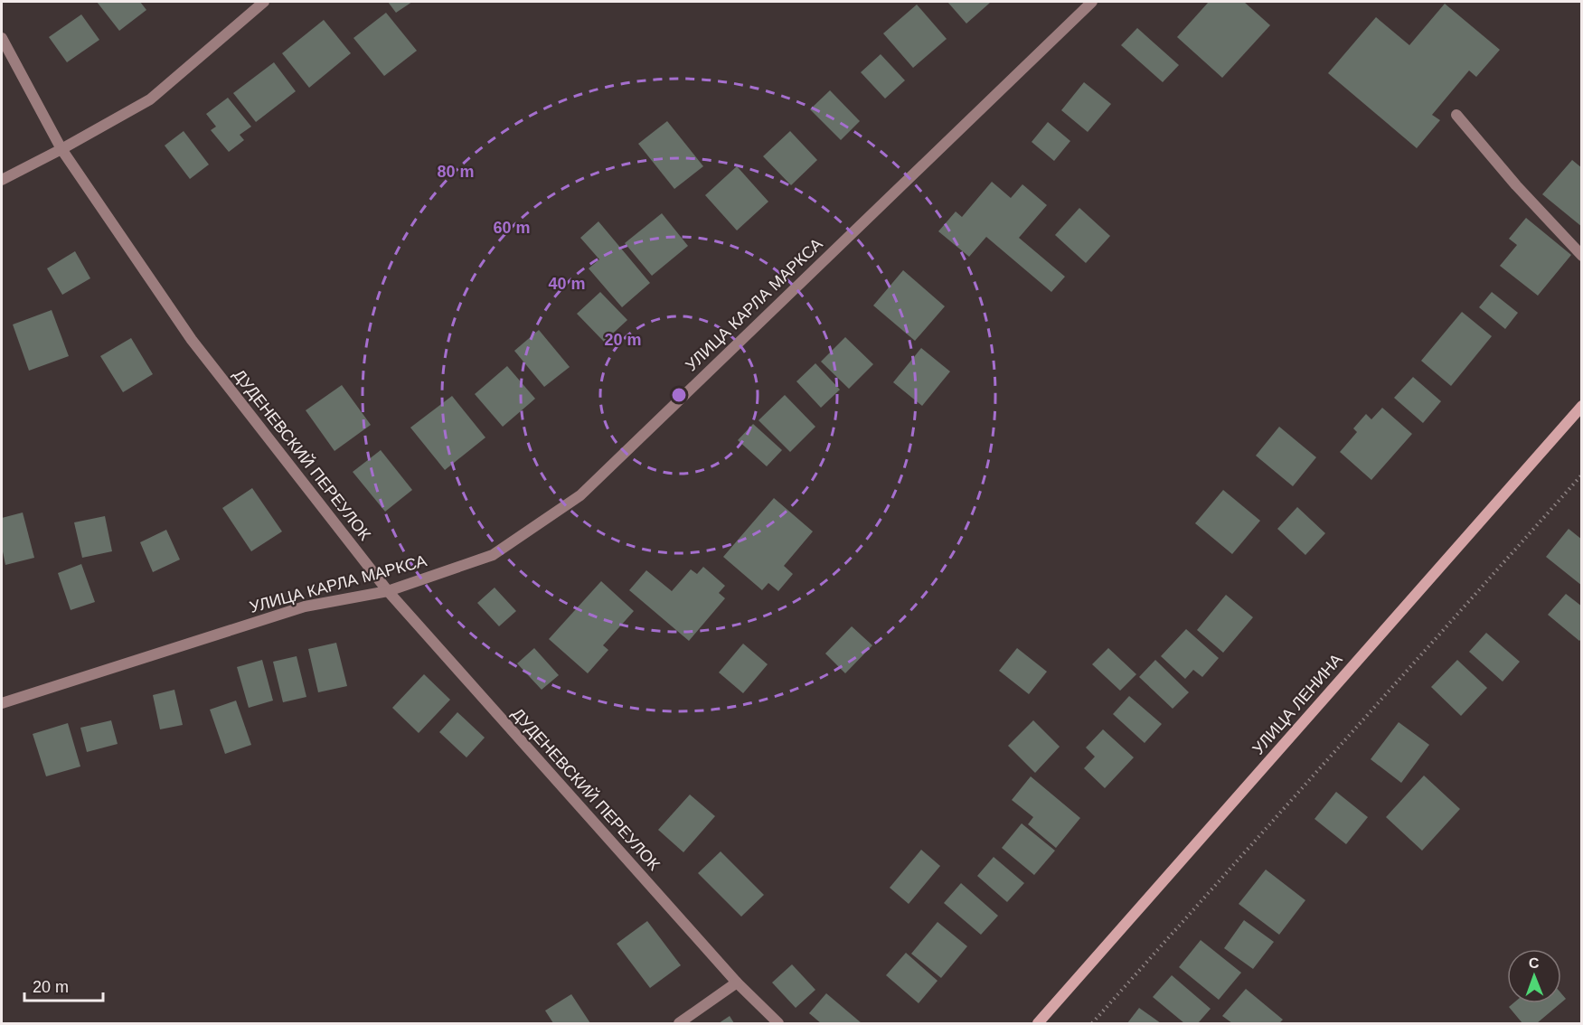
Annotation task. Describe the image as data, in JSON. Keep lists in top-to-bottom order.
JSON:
{
  "streets": {
    "main road": ["УЛИЦА ЛЕНИНА"],
    "street": ["УЛИЦА КАРЛА МАРКСА", "ДУДЕНЕВСКИЙ ПЕРЕУЛОК"]
  },
  "crossings": [
    ["УЛИЦА КАРЛА МАРКСА", "ДУДЕНЕВСКИЙ ПЕРЕУЛОК"]
  ],
  "scale_bar": "20 m",
  "north": "top",
  "rings": [
    "80 m",
    "60 m",
    "40 m",
    "20 m"
  ]
}
